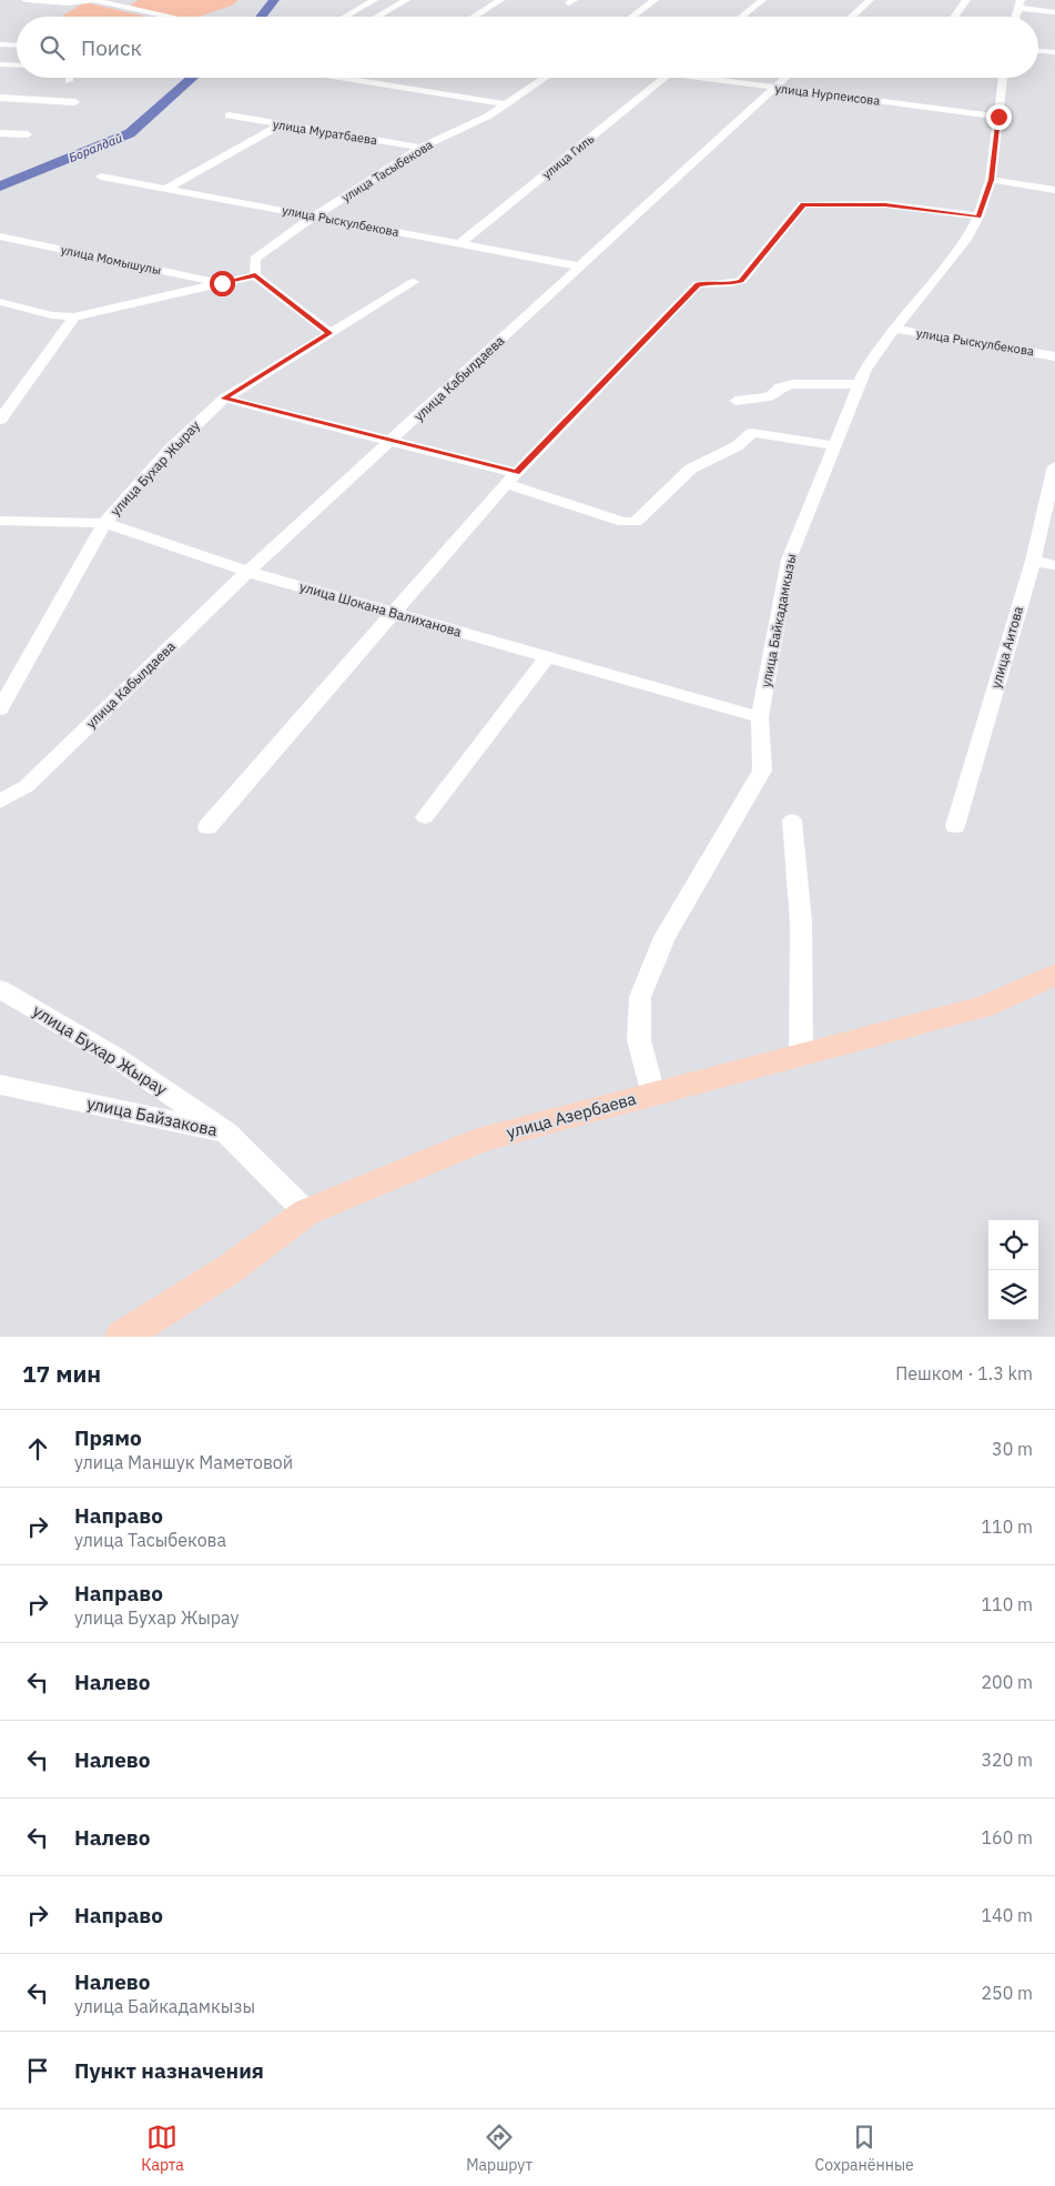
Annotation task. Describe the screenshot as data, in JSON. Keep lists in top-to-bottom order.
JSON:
{
  "streets": {
    "main road": ["улица Азербаева"],
    "street": [
      "улица Нурпеисова",
      "улица Муратбаева",
      "улица Гиль",
      "улица Тасыбекова",
      "улица Рыскулбекова",
      "улица Момышулы",
      "улица Кабылдаева",
      "улица Бухар Жырау",
      "улица Шокана Валиханова",
      "улица Байкадамкызы",
      "улица Аитова",
      "улица Байзакова"
    ]
  },
  "crossings": [
    ["улица Нурпеисова", "улица Кабылдаева"],
    ["улица Нурпеисова", "улица Байкадамкызы"],
    ["улица Муратбаева", "улица Тасыбекова"],
    ["улица Гиль", "улица Рыскулбекова"],
    ["улица Тасыбекова", "улица Рыскулбекова"],
    ["улица Рыскулбекова", "улица Кабылдаева"],
    ["улица Рыскулбекова", "улица Байкадамкызы"],
    ["улица Кабылдаева", "улица Шокана Валиханова"],
    ["улица Бухар Жырау", "улица Шокана Валиханова"],
    ["улица Бухар Жырау", "улица Байзакова"],
    ["улица Шокана Валиханова", "улица Байкадамкызы"],
    ["улица Байкадамкызы", "улица Азербаева"],
    ["улица Азербаева", "улица Байзакова"]
  ],
  "water": ["Боралдай"],
  "page": {
    "search": "Поиск",
    "heading": ["17 мин", "Пешком · 1.3 km"],
    "list": [
      ["Прямо", "улица Маншук Маметовой", "30 m"],
      ["Направо", "улица Тасыбекова", "110 m"],
      ["Направо", "улица Бухар Жырау", "110 m"],
      ["Налево", "200 m"],
      ["Налево", "320 m"],
      ["Налево", "160 m"],
      ["Направо", "140 m"],
      ["Налево", "улица Байкадамкызы", "250 m"],
      "Пункт назначения"
    ],
    "nav": ["Карта", "Маршрут", "Сохранённые"]
  }
}
